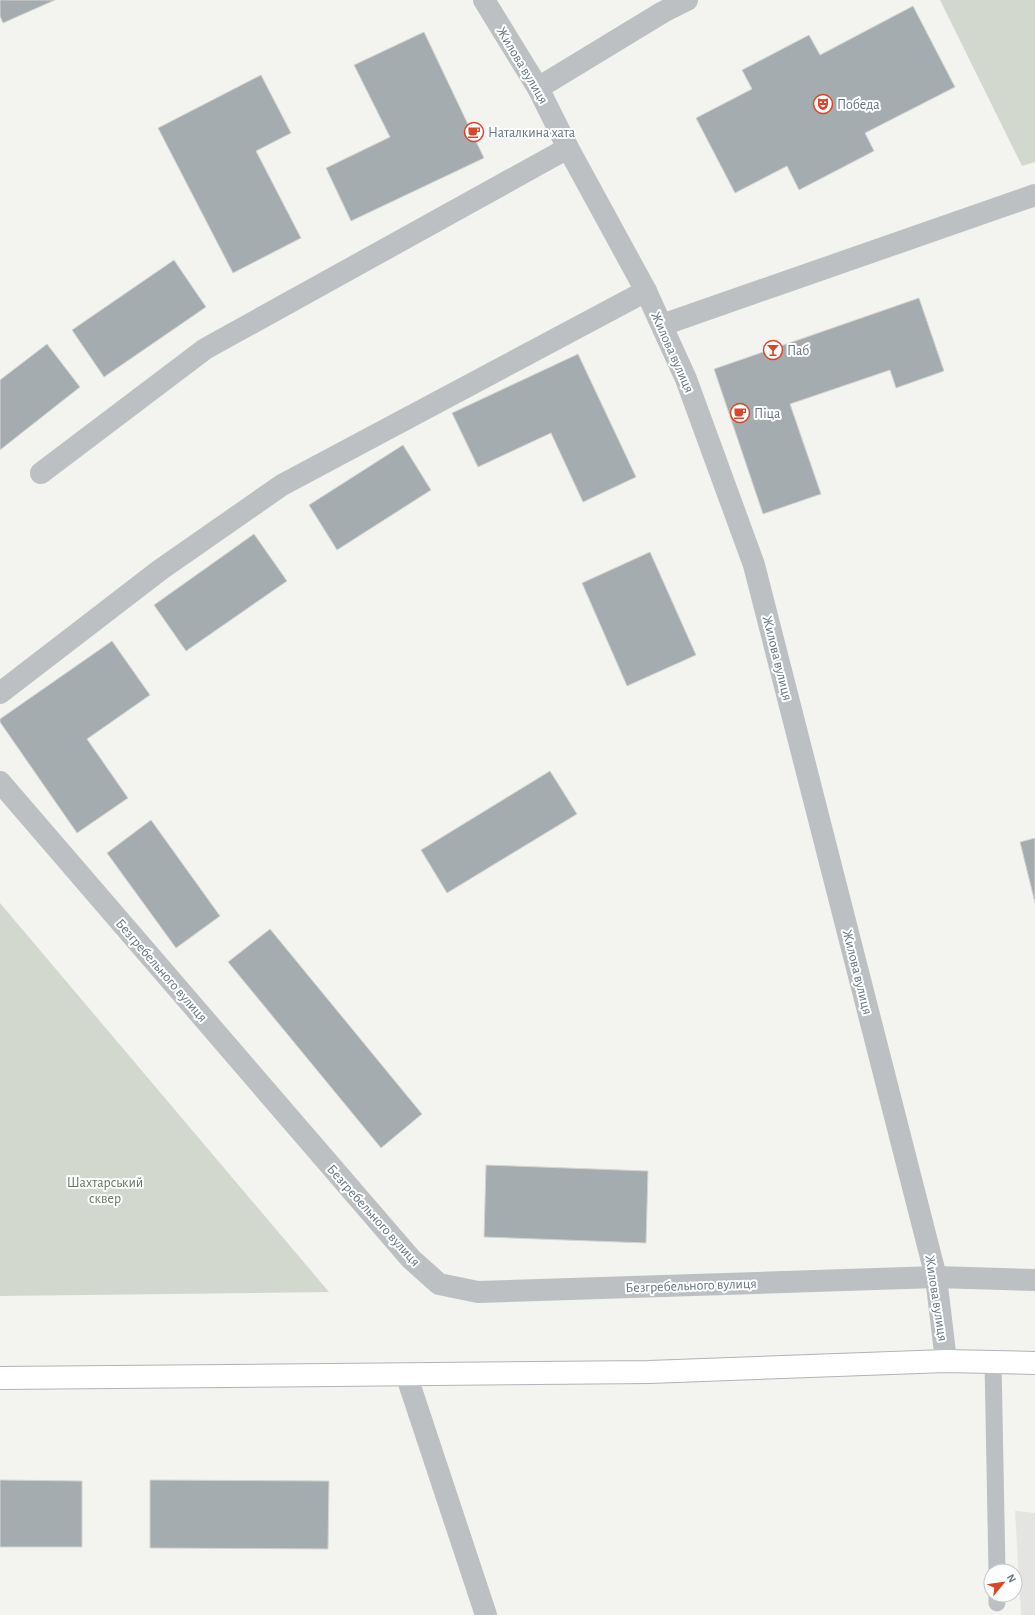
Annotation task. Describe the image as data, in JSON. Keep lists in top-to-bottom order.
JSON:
{
  "streets": {
    "street": ["Жилова вулиця", "Безгребельного вулиця"]
  },
  "crossings": [
    ["Жилова вулиця", "Безгребельного вулиця"]
  ],
  "parks": ["Шахтарський сквер"],
  "places": {
    "theatre": ["Победа"],
    "cafe": ["Наталкина хата", "Піца"],
    "bar": ["Паб"]
  },
  "north": "top right"
}
